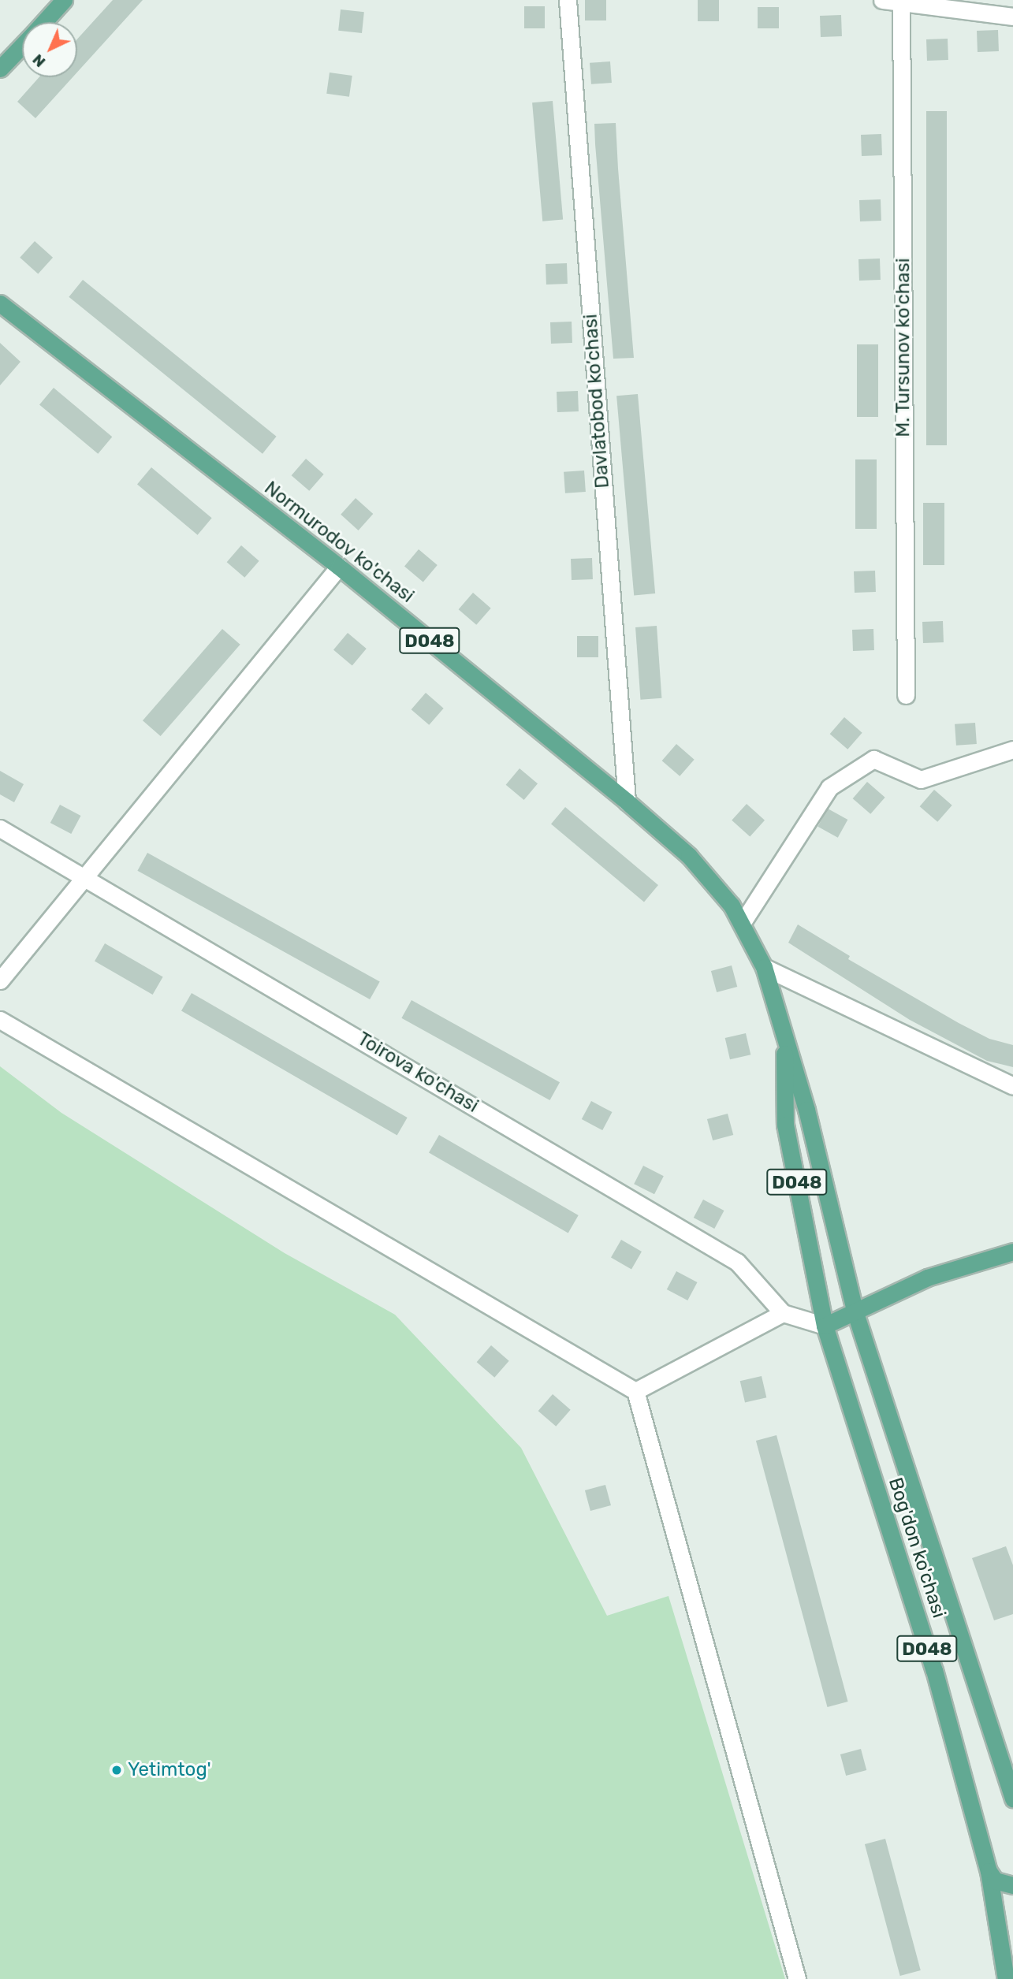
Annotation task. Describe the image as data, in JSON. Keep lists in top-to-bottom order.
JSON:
{
  "streets": {
    "main road": ["Normurodov ko'chasi", "D048", "Bog'don ko'chasi"],
    "street": ["M. Tursunov ko'chasi", "Davlatobod ko’chasi", "Toirova ko'chasi"]
  },
  "crossings": [
    ["Davlatobod ko’chasi", "Normurodov ko'chasi"],
    ["Normurodov ko'chasi", "Bog'don ko'chasi"]
  ],
  "places": ["Yetimtog'"],
  "north": "bottom left"
}
